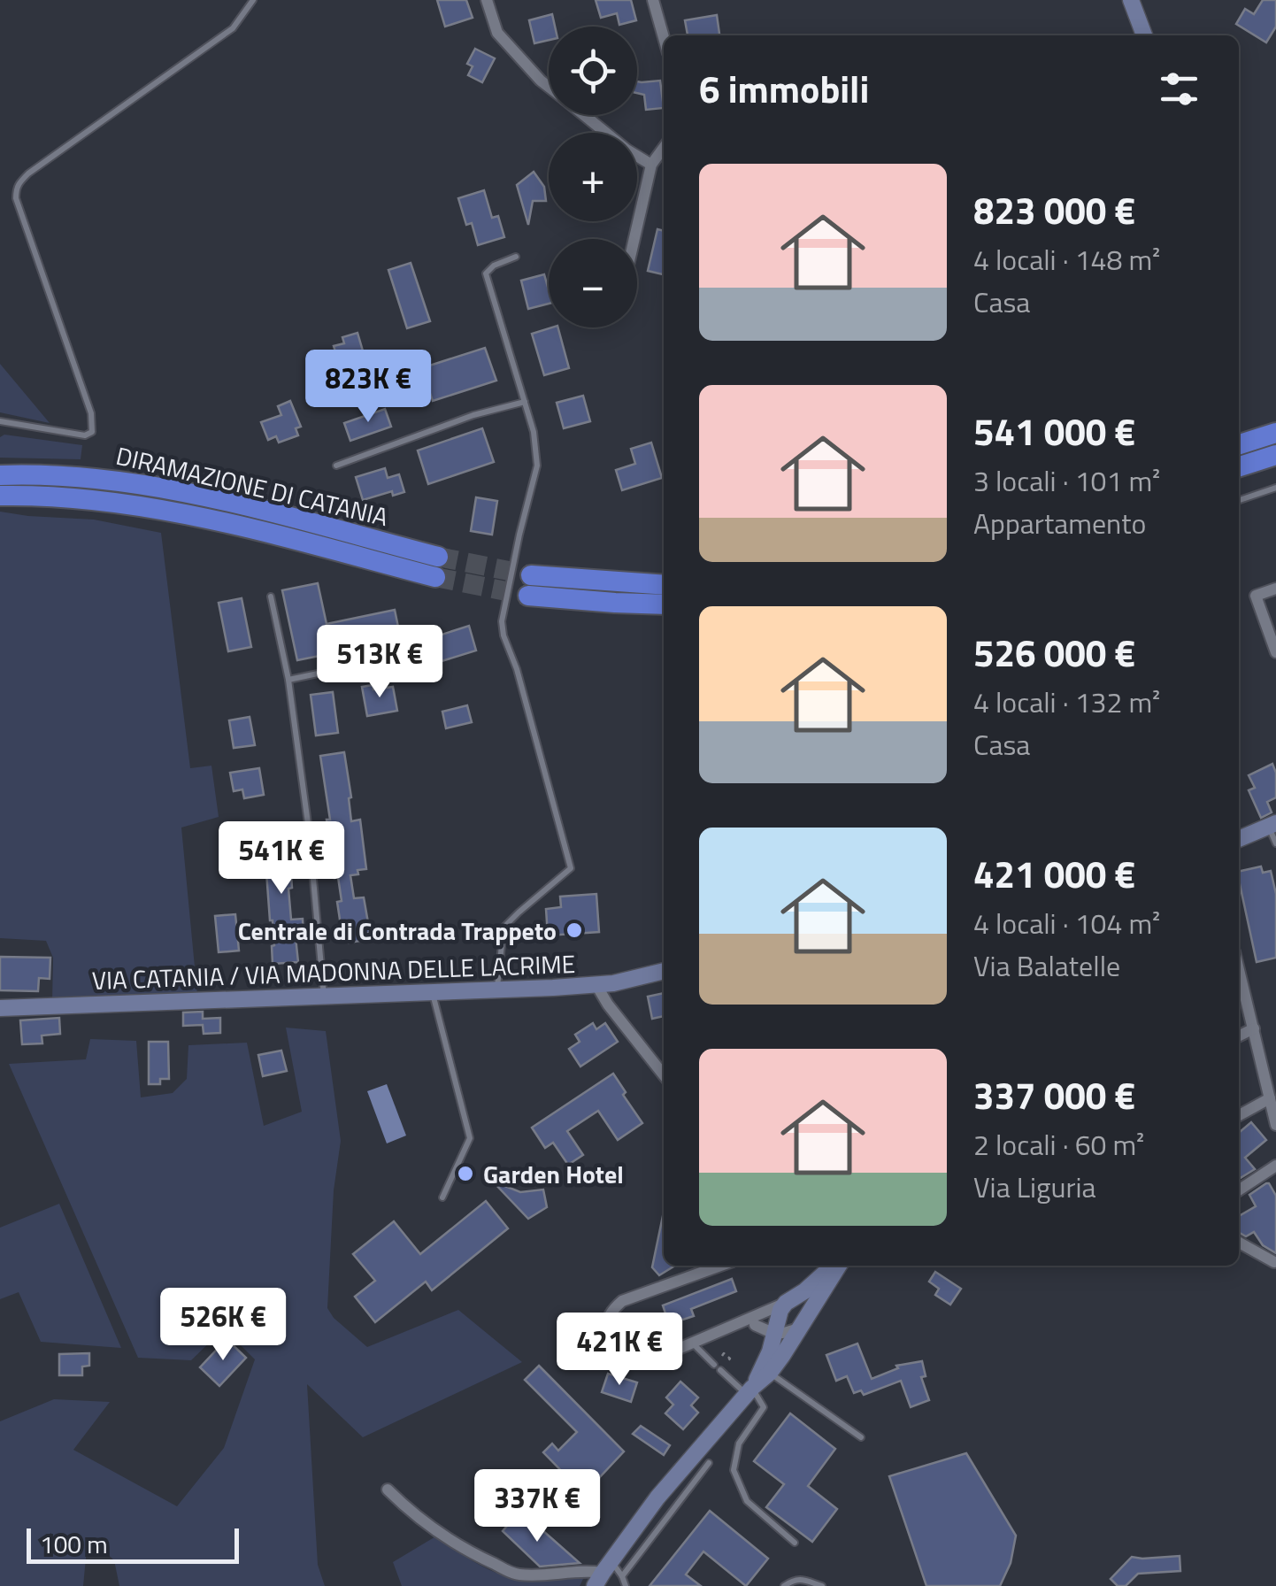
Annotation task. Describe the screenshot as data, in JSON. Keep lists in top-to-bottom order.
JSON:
{
  "streets": {
    "highway": ["DIRAMAZIONE DI CATANIA"],
    "main road": ["VIA CATANIA / VIA MADONNA DELLE LACRIME"]
  },
  "places": ["Centrale di Contrada Trappeto", "Garden Hotel"],
  "scale_bar": "100 m",
  "page": {
    "map_buttons": ["+", "−"],
    "heading": "6 immobili",
    "list": [
      {
        "name": "823 000 €",
        "note": "4 locali · 148 m² · Casa"
      },
      {
        "name": "541 000 €",
        "note": "3 locali · 101 m² · Appartamento"
      },
      {
        "name": "526 000 €",
        "note": "4 locali · 132 m² · Casa"
      },
      {
        "name": "421 000 €",
        "note": "4 locali · 104 m² · Via Balatelle"
      },
      {
        "name": "337 000 €",
        "note": "2 locali · 60 m² · Via Liguria"
      }
    ],
    "price": [
      "823K €",
      "513K €",
      "541K €",
      "526K €",
      "421K €",
      "337K €"
    ],
    "scale": "100 m"
  }
}
